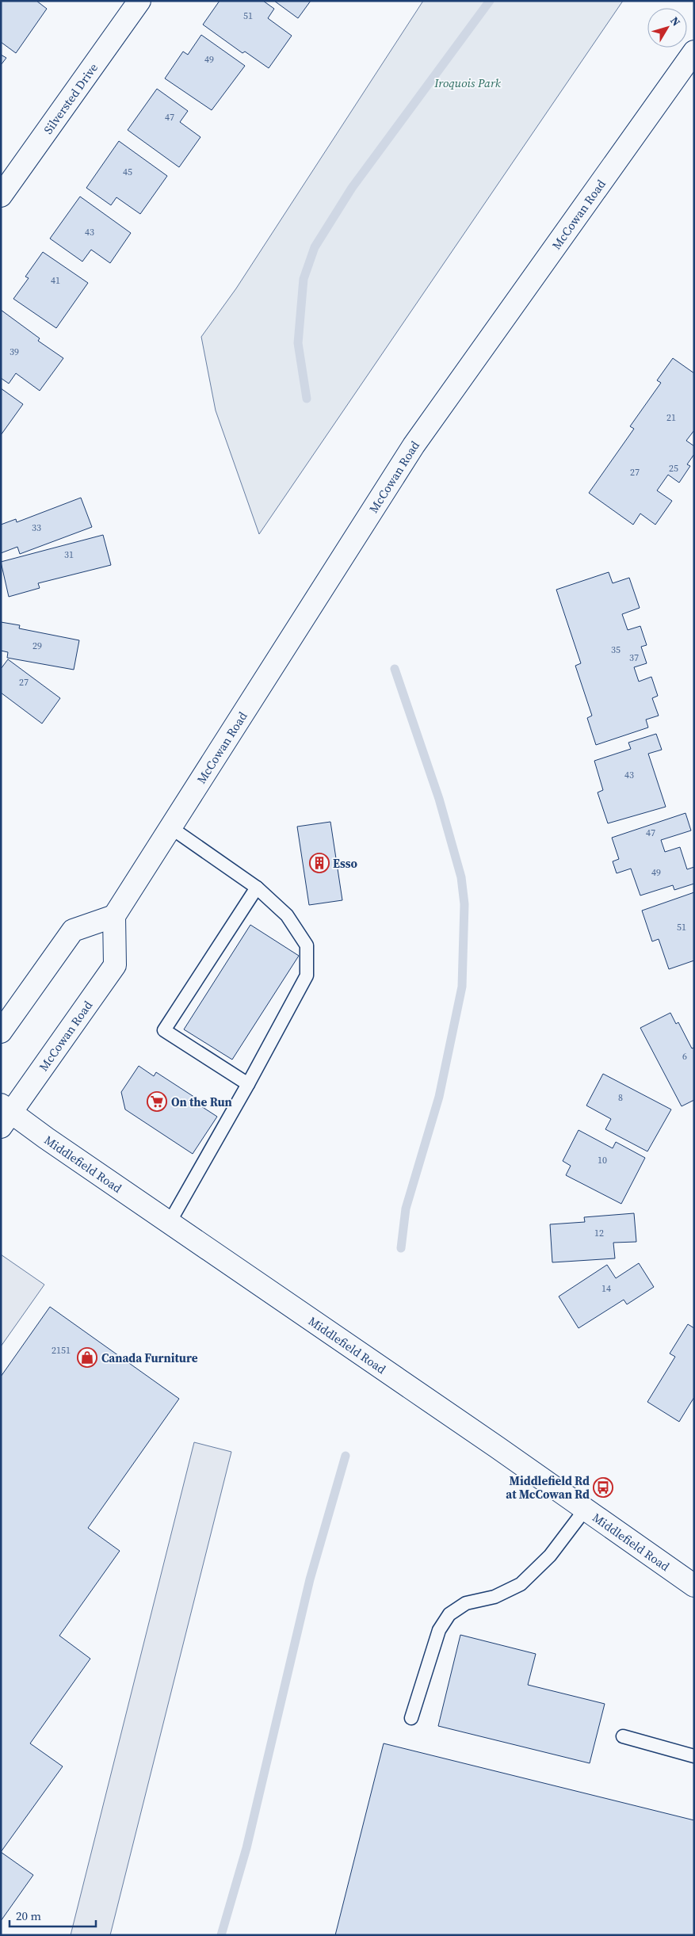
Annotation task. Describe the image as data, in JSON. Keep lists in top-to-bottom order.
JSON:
{
  "streets": {
    "main road": ["Silversted Drive", "McCowan Road", "Middlefield Road"]
  },
  "crossings": [
    ["McCowan Road", "Middlefield Road"]
  ],
  "parks": ["Iroquois Park"],
  "places": {
    "building": ["Esso"],
    "supermarket": ["On the Run"],
    "shop": ["Canada Furniture"],
    "bus stop": ["Middlefield Rd at McCowan Rd"]
  },
  "house_numbers": [
    "51",
    "49",
    "47",
    "45",
    "43",
    "41",
    "39",
    "21",
    "25",
    "27",
    "33",
    "31",
    "29",
    "35",
    "37",
    "27",
    "43",
    "47",
    "49",
    "51",
    "6",
    "8",
    "10",
    "12",
    "14",
    "2151"
  ],
  "scale_bar": "20 m",
  "north": "top right"
}
